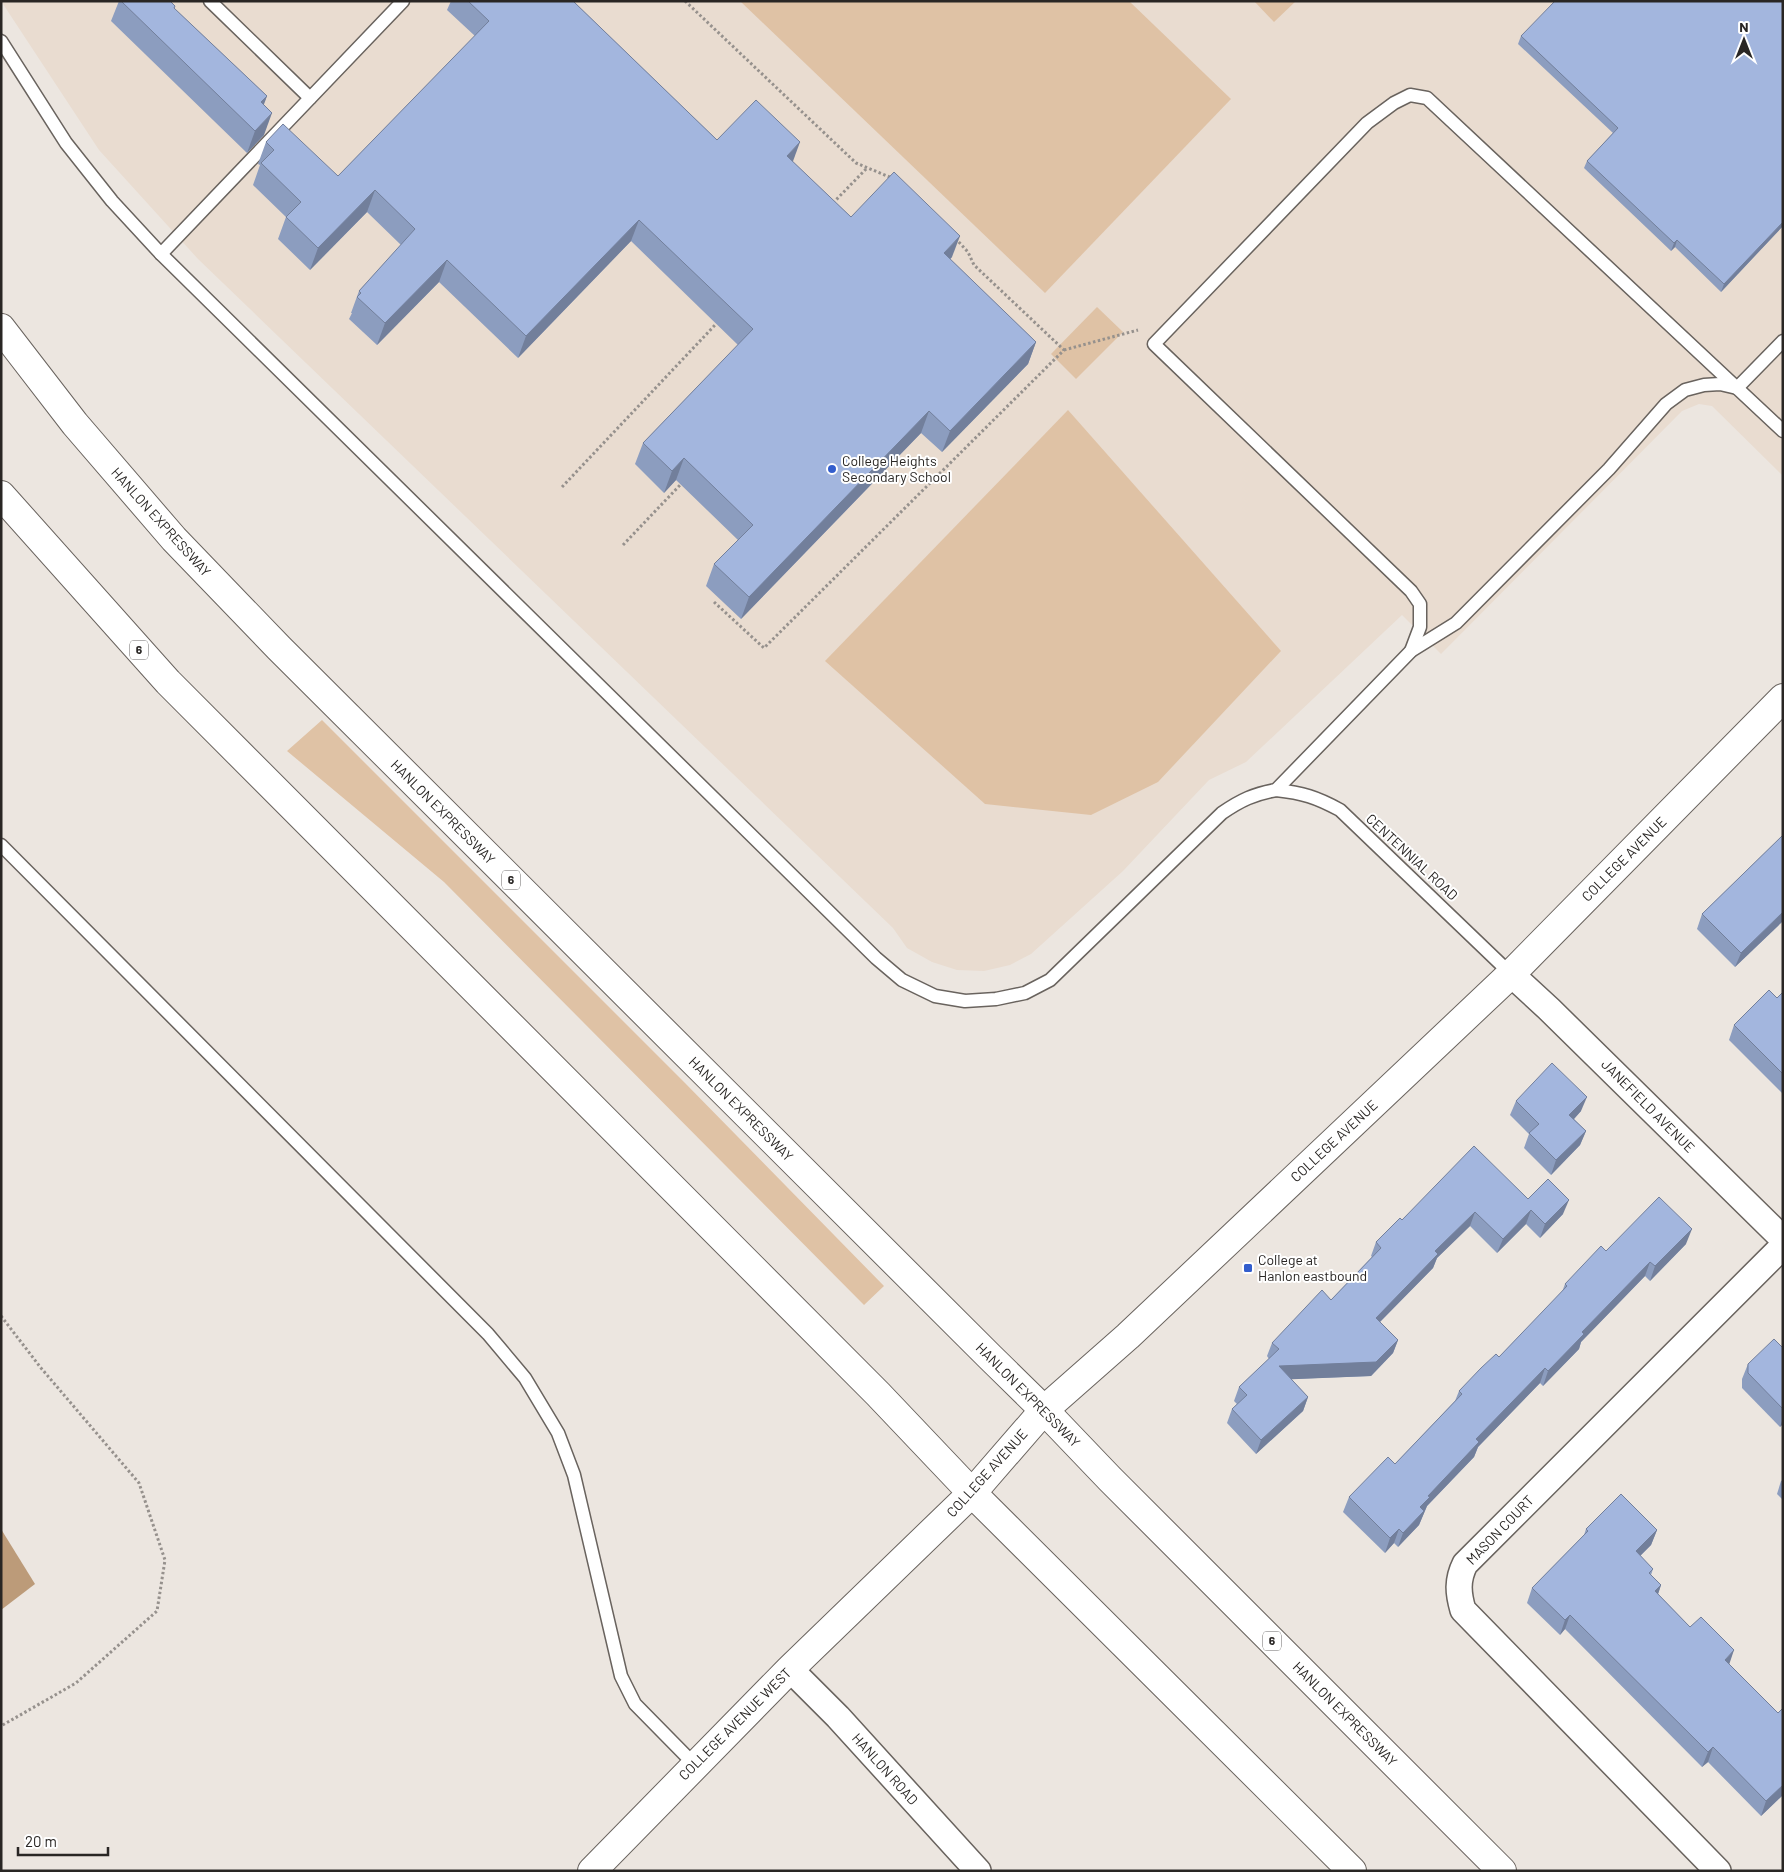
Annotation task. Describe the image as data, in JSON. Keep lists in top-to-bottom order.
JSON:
{
  "streets": {
    "main road": [
      "HANLON EXPRESSWAY",
      "6",
      "COLLEGE AVENUE",
      "COLLEGE AVENUE WEST"
    ],
    "street": ["JANEFIELD AVENUE", "MASON COURT", "HANLON ROAD"],
    "lane": ["CENTENNIAL ROAD"]
  },
  "crossings": [
    ["HANLON EXPRESSWAY", "COLLEGE AVENUE"],
    ["6", "COLLEGE AVENUE"],
    ["CENTENNIAL ROAD", "COLLEGE AVENUE"],
    ["CENTENNIAL ROAD", "JANEFIELD AVENUE"],
    ["COLLEGE AVENUE", "JANEFIELD AVENUE"],
    ["COLLEGE AVENUE", "COLLEGE AVENUE WEST"],
    ["COLLEGE AVENUE WEST", "HANLON ROAD"]
  ],
  "places": {
    "other": ["College Heights Secondary School"],
    "transit": ["College at Hanlon eastbound"]
  },
  "scale_bar": "20 m",
  "north": "top"
}
